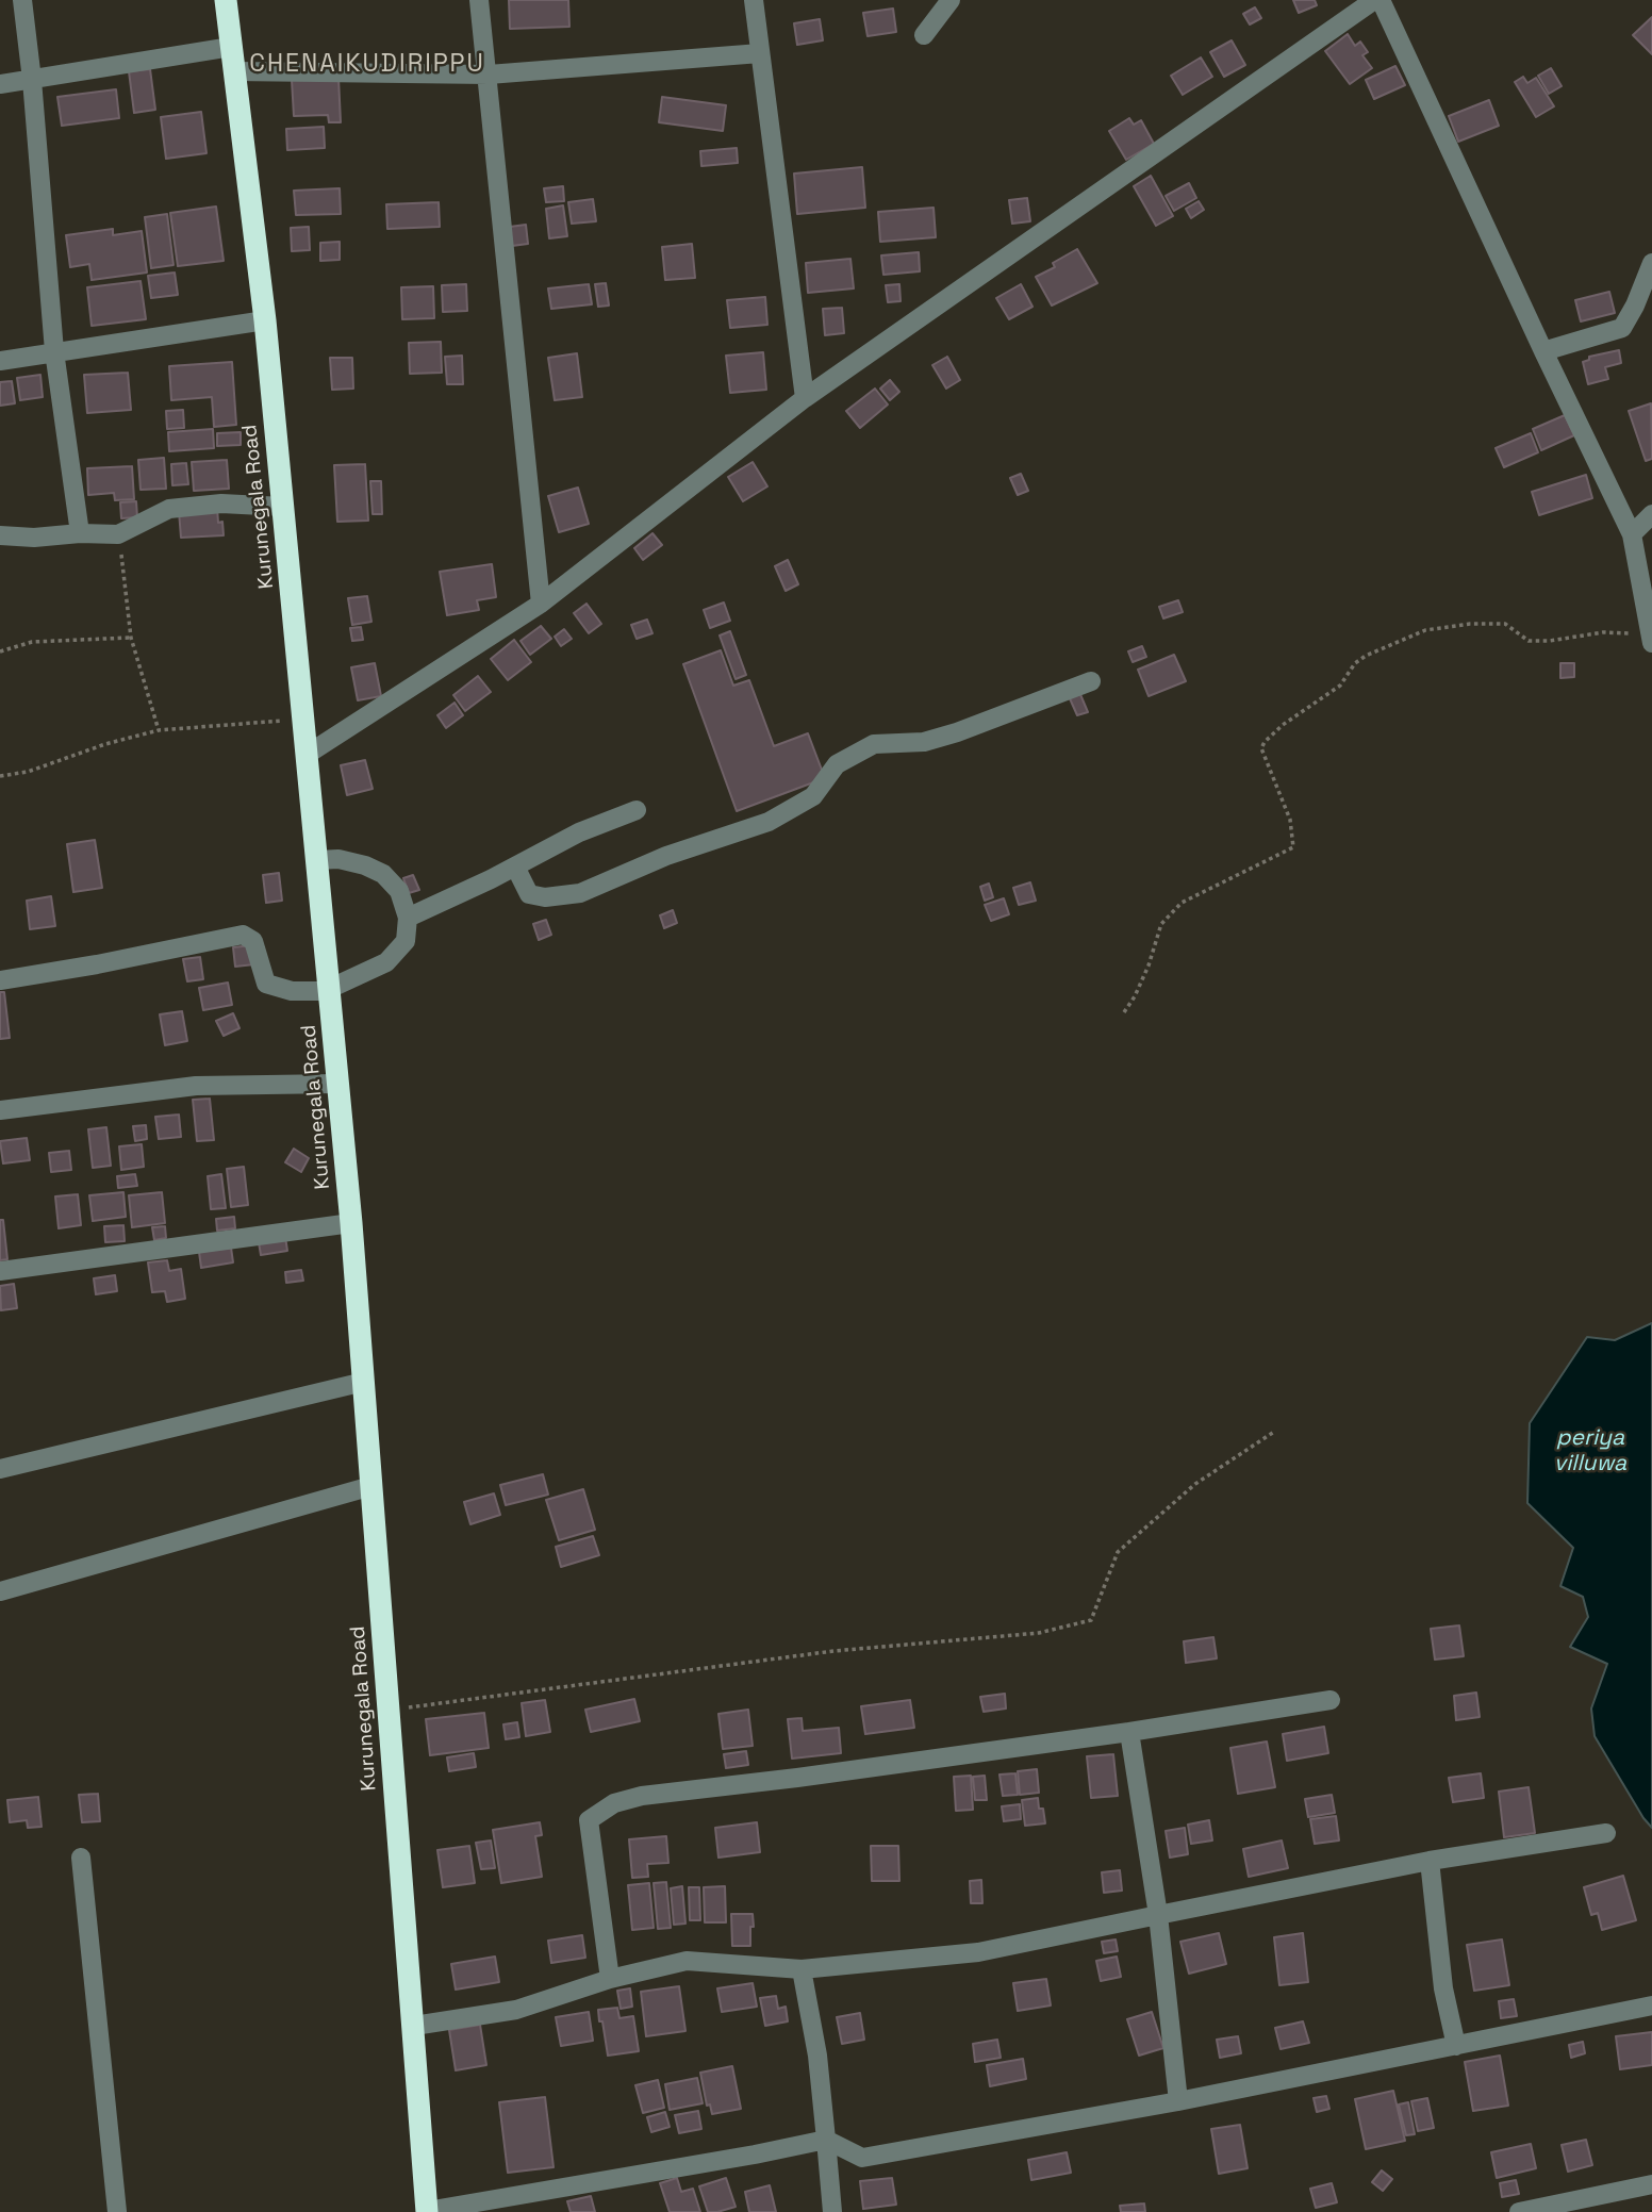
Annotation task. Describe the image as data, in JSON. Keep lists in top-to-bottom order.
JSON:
{
  "streets": {
    "highway": ["Kurunegala Road"]
  },
  "districts": ["CHENAIKUDIRIPPU"],
  "water": ["periya villuwa"]
}
